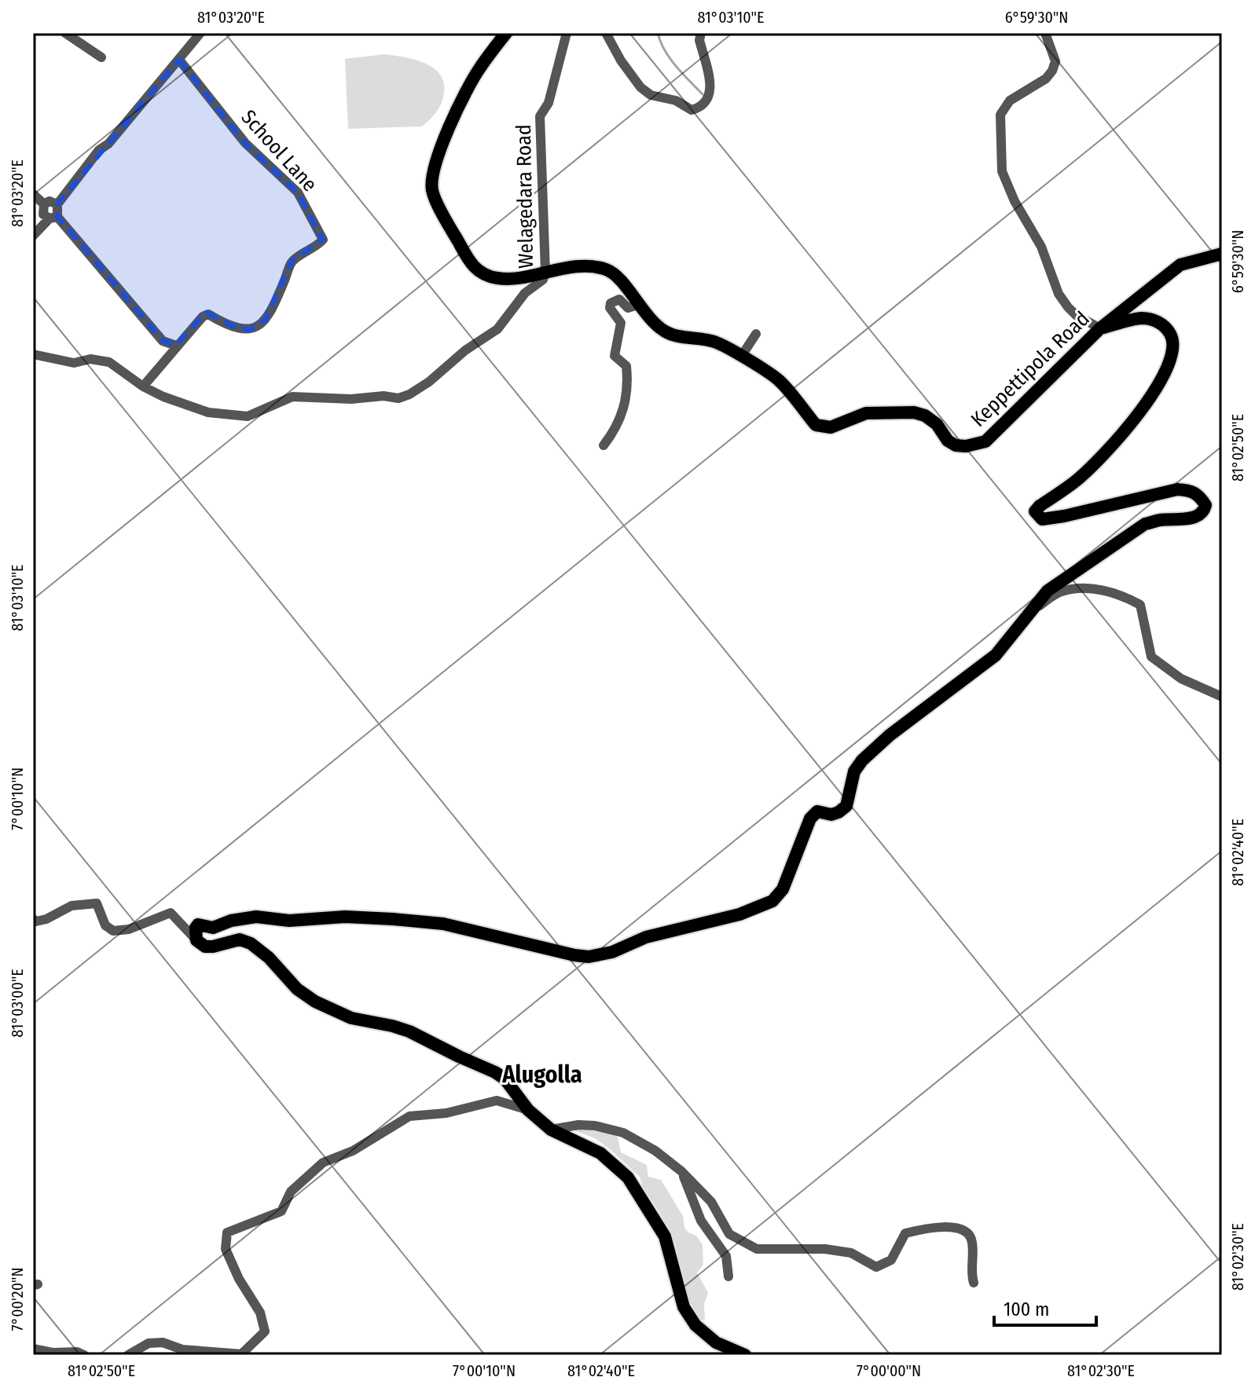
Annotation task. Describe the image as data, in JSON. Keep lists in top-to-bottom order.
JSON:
{
  "streets": {
    "main road": ["Keppettipola Road"],
    "street": ["School Lane", "Welagedara Road"]
  },
  "crossings": [
    ["School Lane", "Welagedara Road"],
    ["Welagedara Road", "Keppettipola Road"]
  ],
  "districts": ["Alugolla"],
  "scale_bar": "100 m",
  "coordinates": [
    "81°03'20\"E",
    "81°03'10\"E",
    "6°59'30\"N",
    "81°02'50\"E",
    "7°00'10\"N",
    "81°02'40\"E",
    "81°03'00\"E",
    "81°02'30\"E",
    "7°00'20\"N",
    "7°00'00\"N"
  ]
}
